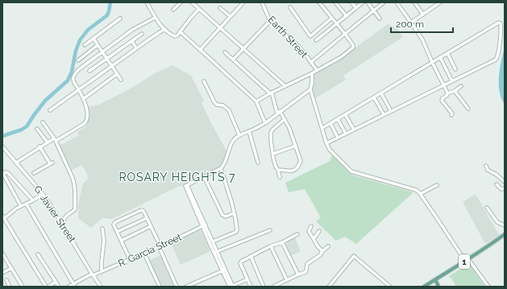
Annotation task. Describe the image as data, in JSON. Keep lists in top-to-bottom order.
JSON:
{
  "streets": {
    "main road": ["1"],
    "street": ["Earth Street", "G. Javier Street", "R. Garcia Street"]
  },
  "crossings": [
    ["G. Javier Street", "R. Garcia Street"]
  ],
  "districts": ["ROSARY HEIGHTS 7"],
  "scale_bar": "200 m"
}
